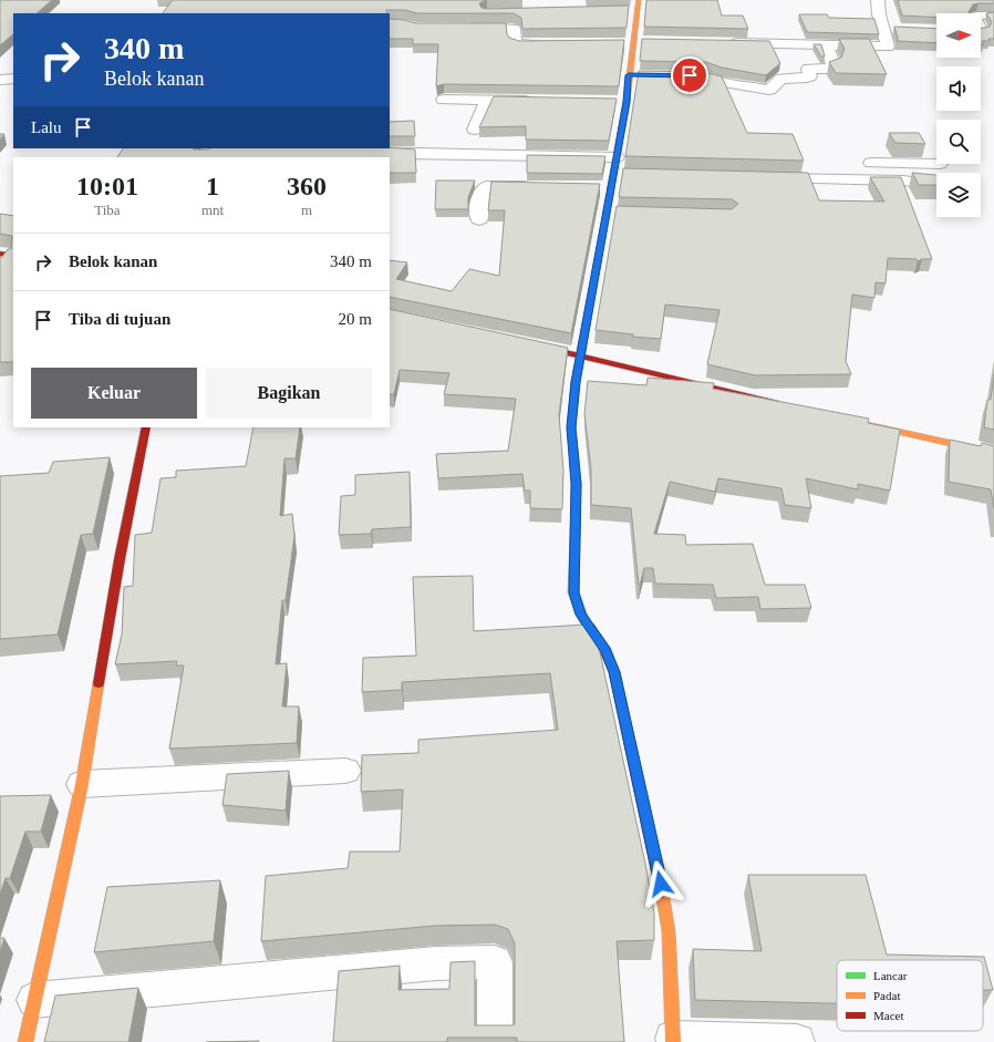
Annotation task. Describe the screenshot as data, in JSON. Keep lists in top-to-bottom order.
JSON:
{
  "legend": ["Lancar", "Padat", "Macet"],
  "north": "right",
  "page": {
    "turn": ["340 m", "Belok kanan"],
    "then": "Lalu",
    "eta": [
      "10:01",
      "Tiba",
      "1",
      "mnt",
      "360",
      "m"
    ],
    "list": [
      {
        "name": "Belok kanan",
        "value": "340 m"
      },
      {
        "name": "Tiba di tujuan",
        "value": "20 m"
      }
    ],
    "buttons": ["Keluar", "Bagikan"]
  }
}
